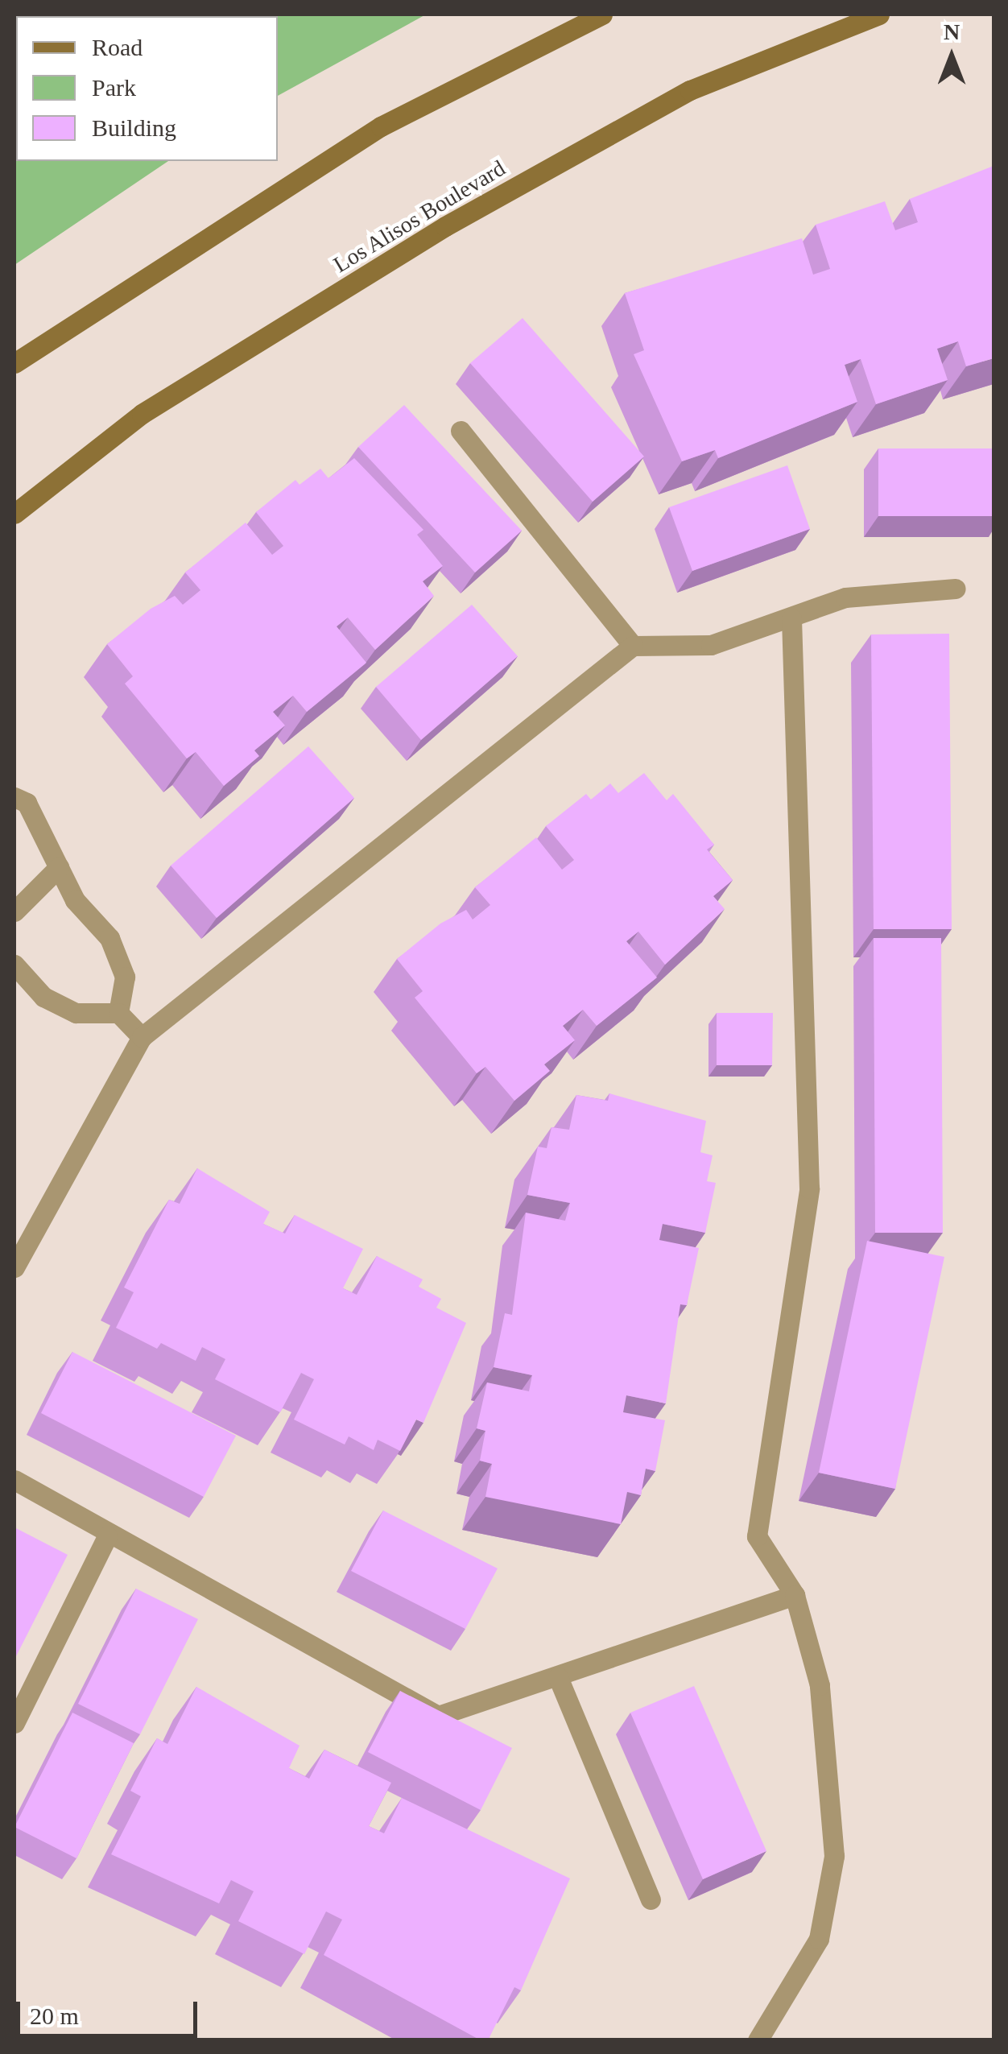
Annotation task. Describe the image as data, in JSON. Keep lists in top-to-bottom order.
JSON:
{
  "streets": {
    "main road": ["Los Alisos Boulevard"]
  },
  "legend": ["Road", "Park", "Building"],
  "scale_bar": "20 m",
  "north": "top"
}
